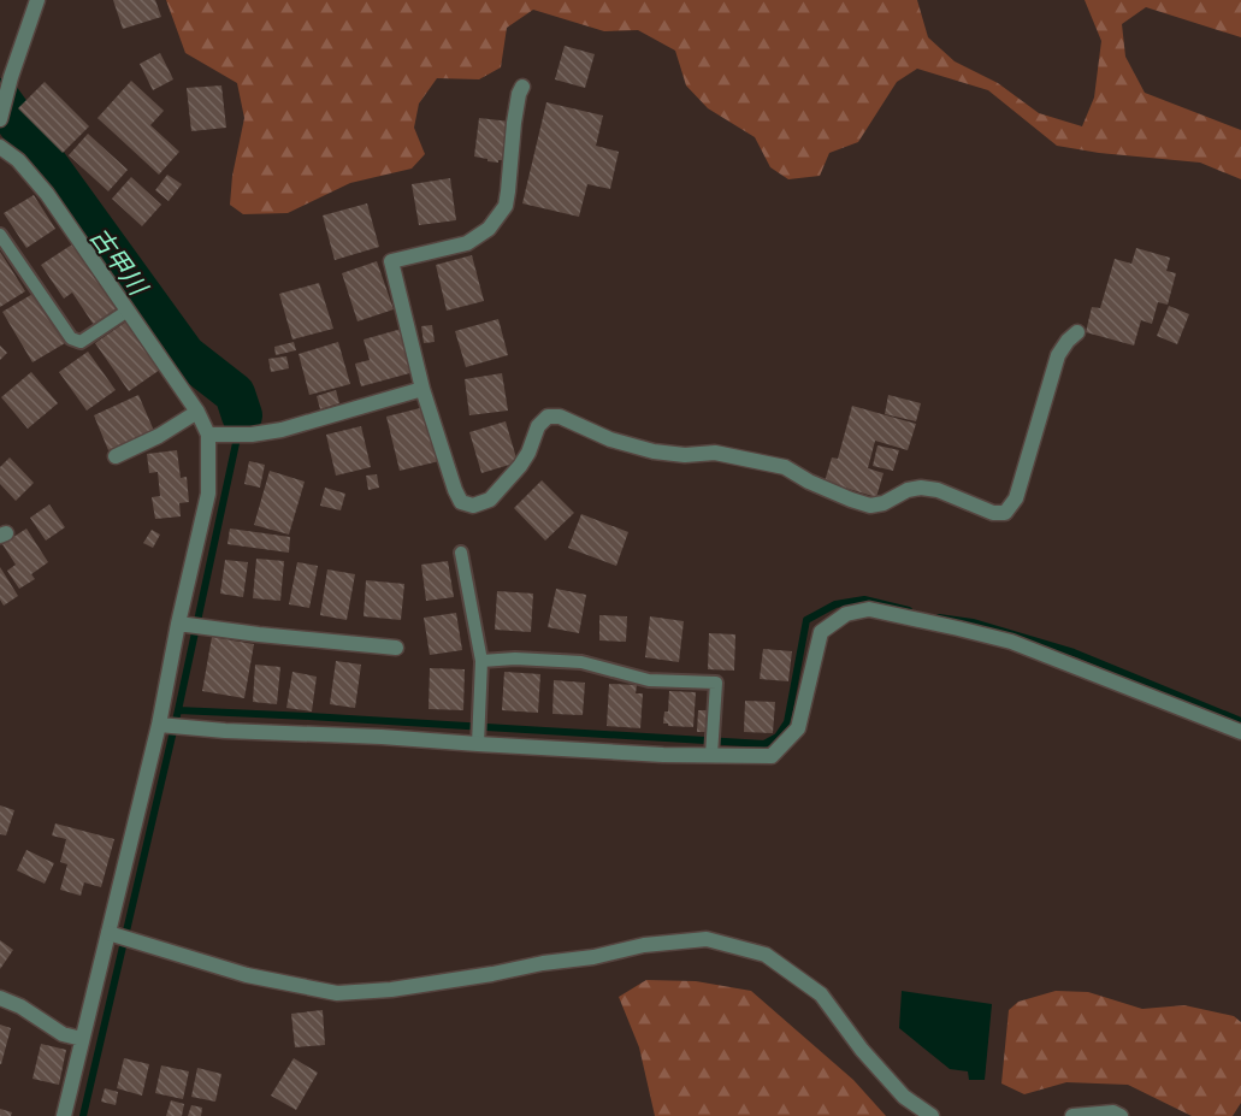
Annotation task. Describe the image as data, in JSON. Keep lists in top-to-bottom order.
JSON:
{
  "water": ["古甲川"]
}
